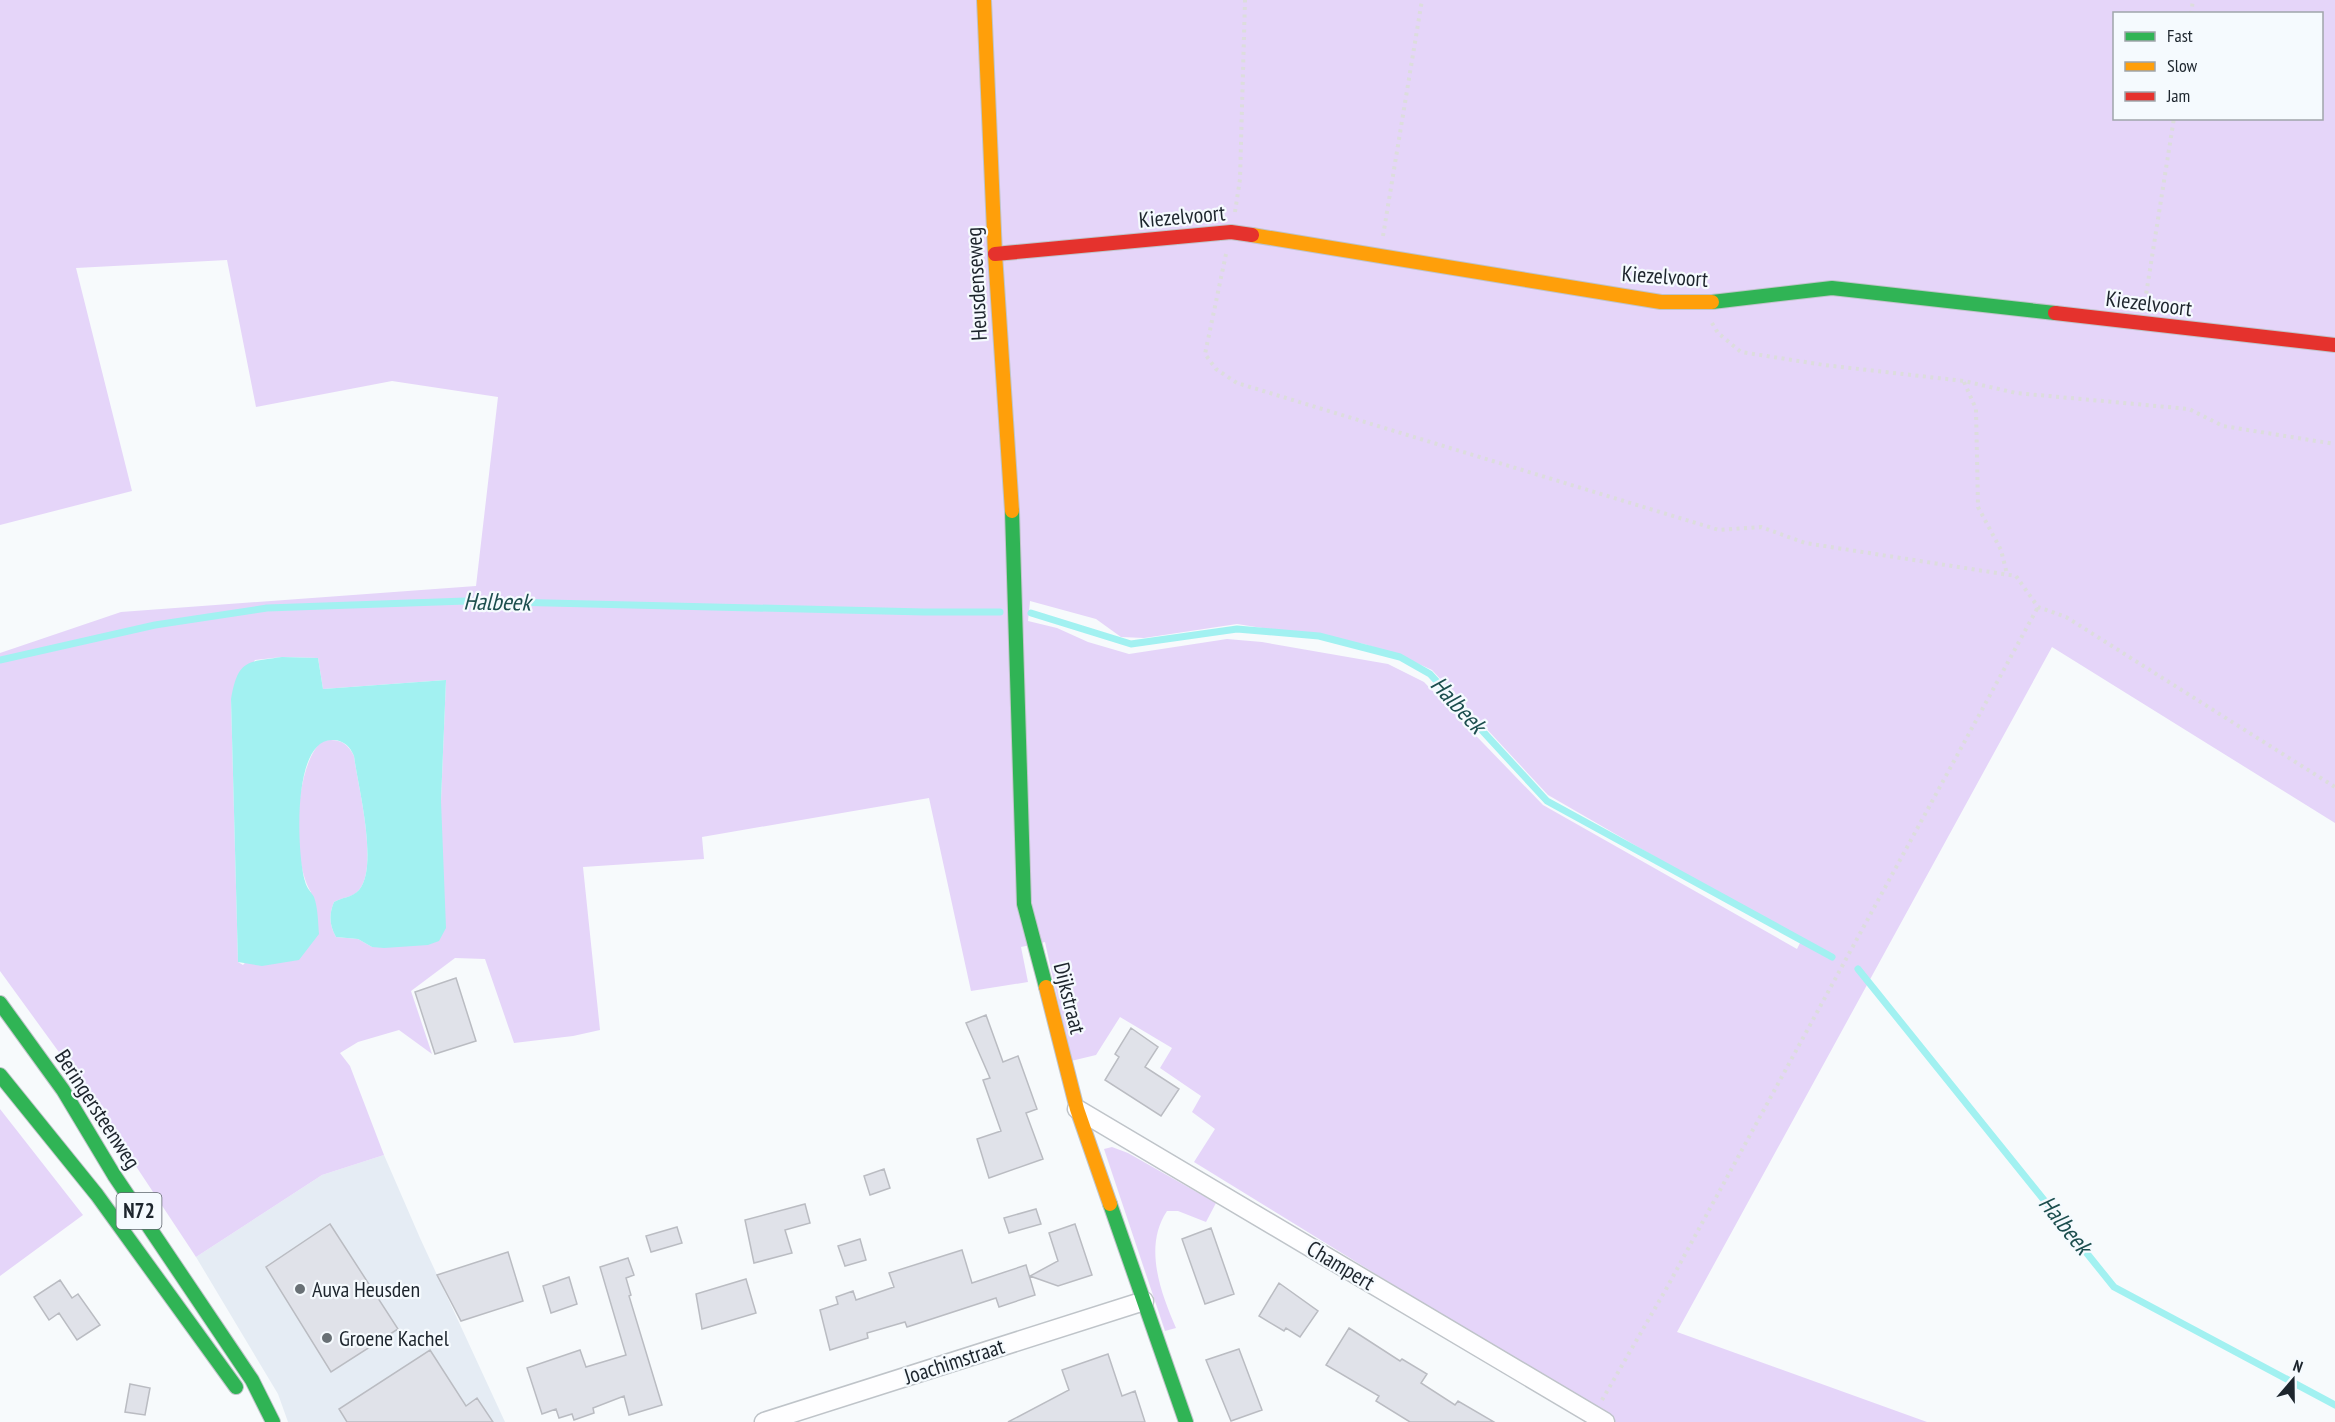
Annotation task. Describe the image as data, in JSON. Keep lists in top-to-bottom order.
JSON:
{
  "streets": {
    "street": [
      "Kiezelvoort",
      "Heusdenseweg",
      "Dijkstraat",
      "Beringersteenweg",
      "N72",
      "Champert",
      "Joachimstraat"
    ]
  },
  "crossings": [
    ["Kiezelvoort", "Heusdenseweg"],
    ["Heusdenseweg", "Dijkstraat"],
    ["Dijkstraat", "Champert"],
    ["Dijkstraat", "Joachimstraat"]
  ],
  "water": ["Halbeek"],
  "places": ["Auva Heusden", "Groene Kachel"],
  "legend": ["Fast", "Slow", "Jam"],
  "north": "top"
}
